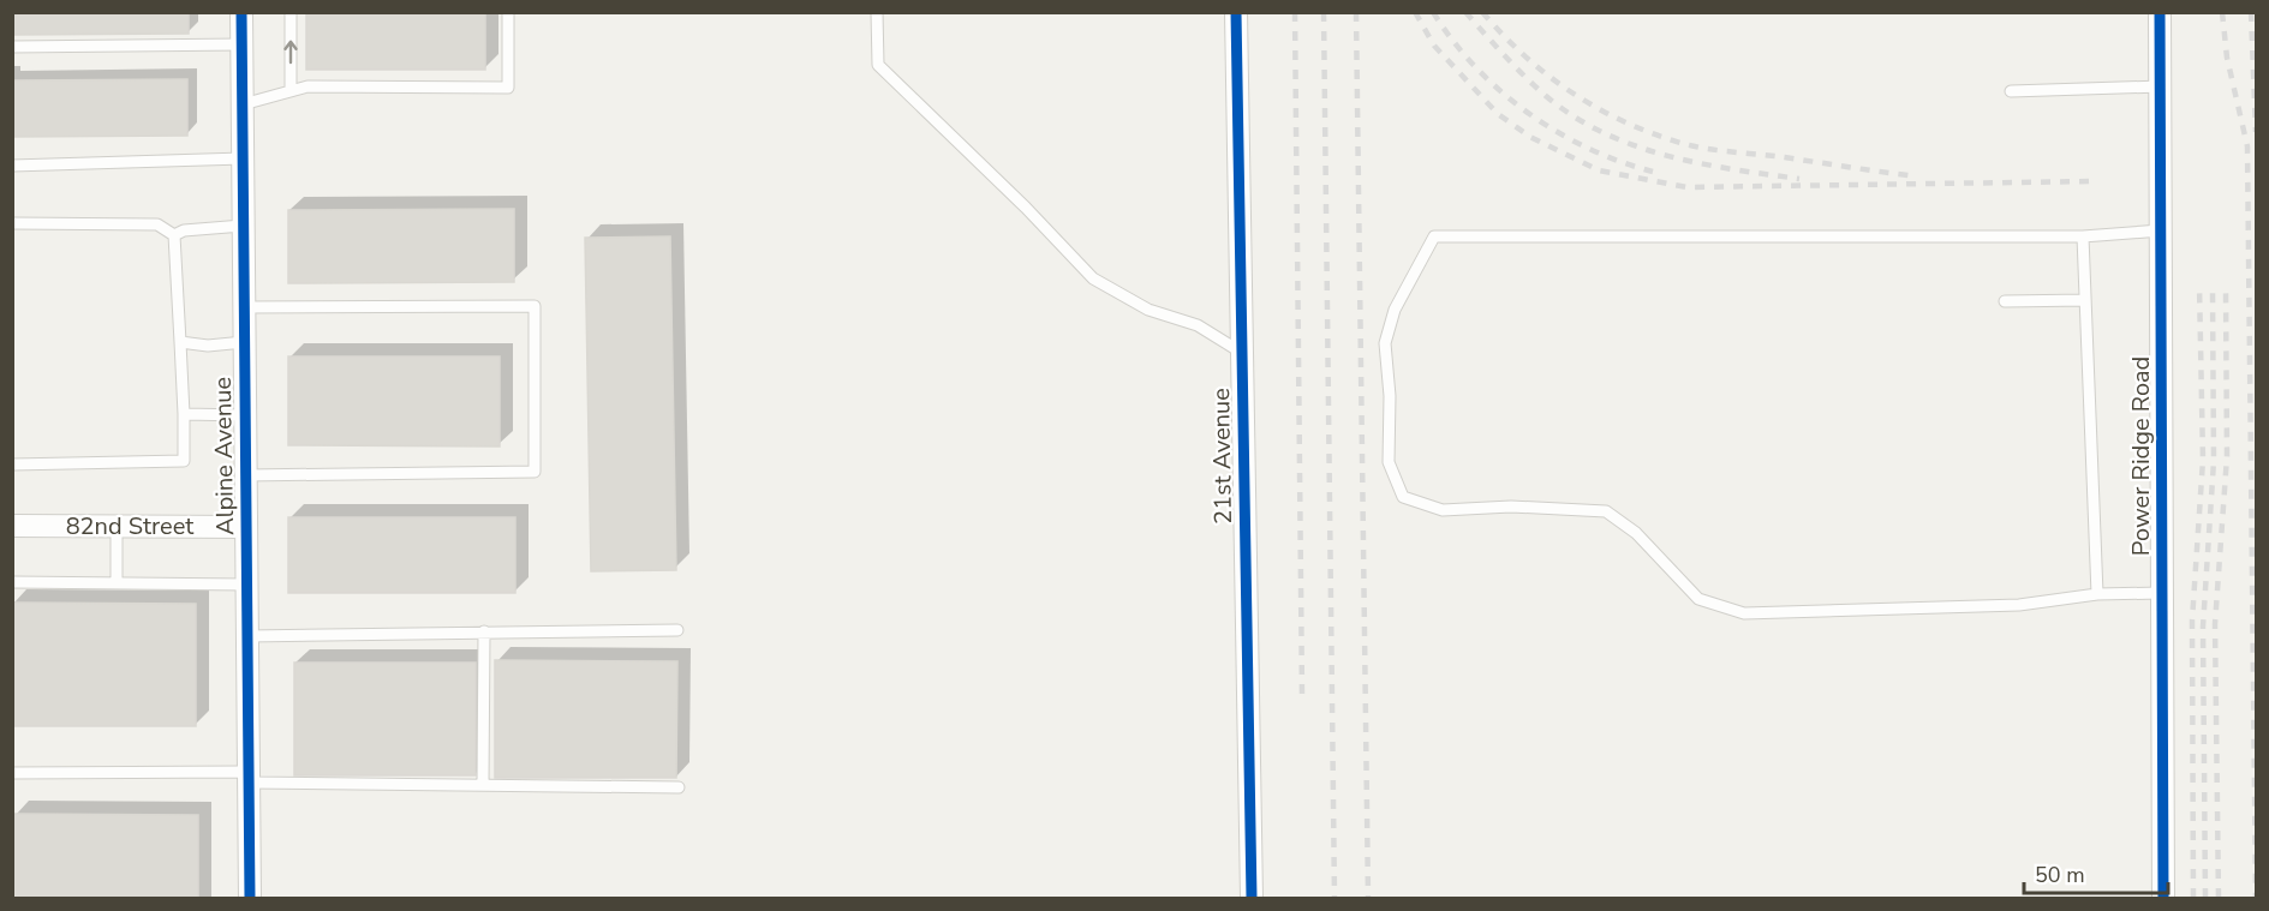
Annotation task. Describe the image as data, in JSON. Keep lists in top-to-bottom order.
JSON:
{
  "streets": {
    "street": [
      "Alpine Avenue",
      "21st Avenue",
      "Power Ridge Road",
      "82nd Street"
    ]
  },
  "crossings": [
    ["Alpine Avenue", "82nd Street"]
  ],
  "scale_bar": "50 m"
}
